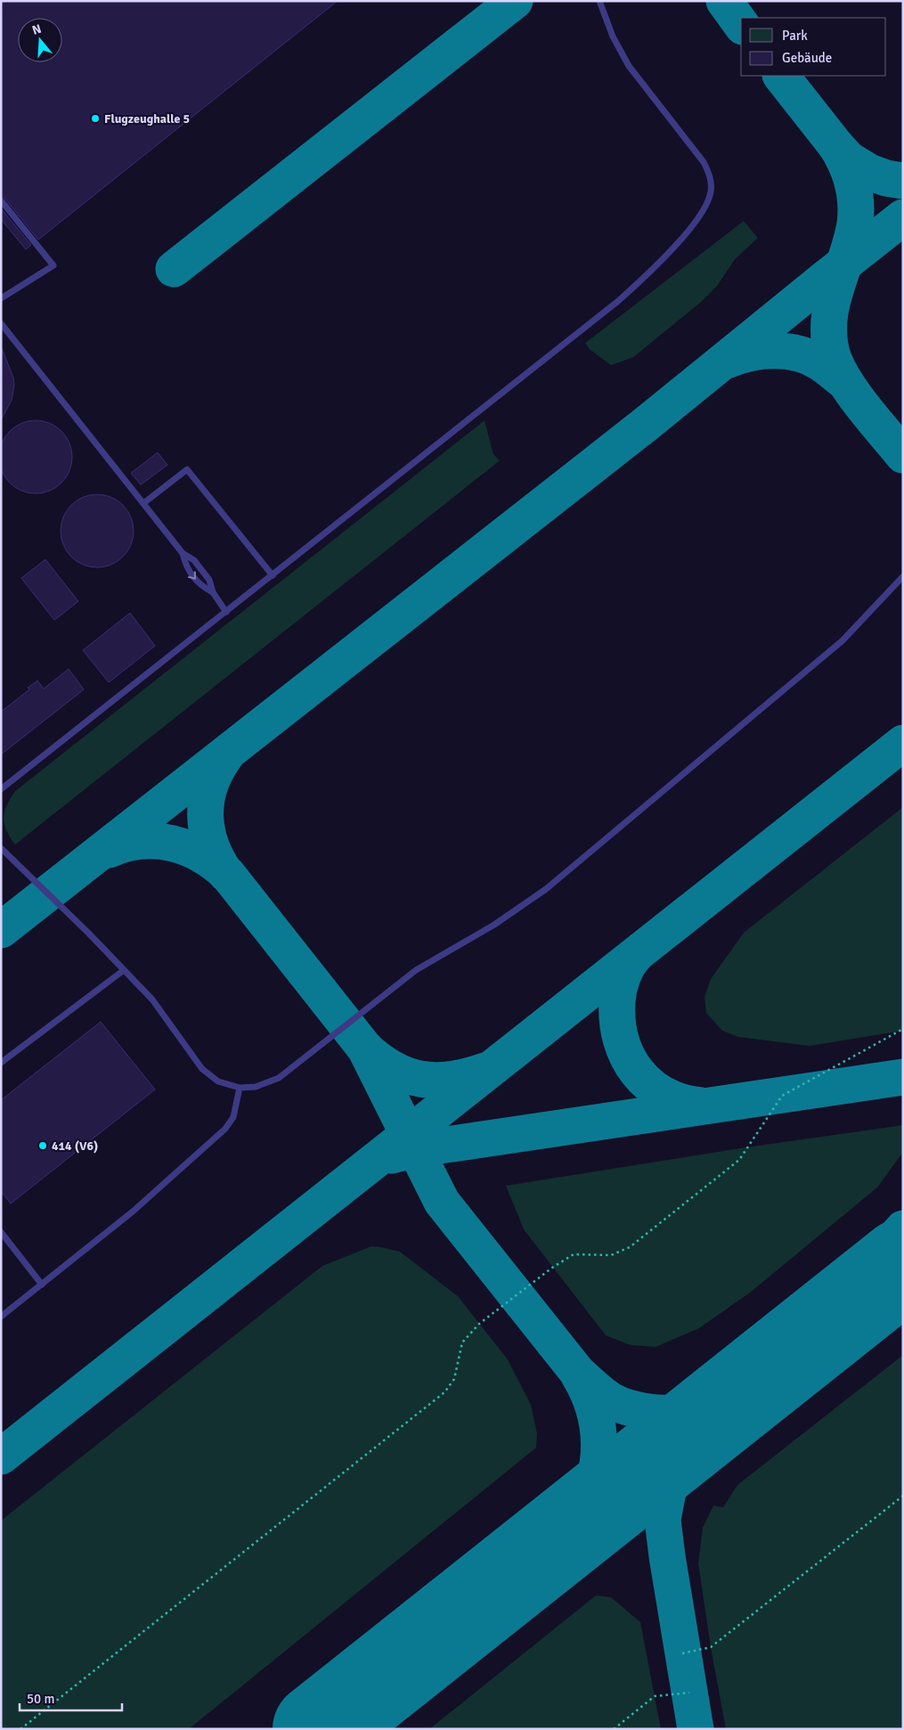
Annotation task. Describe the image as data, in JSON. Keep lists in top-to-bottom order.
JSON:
{
  "places": ["Flugzeughalle 5", "414 (V6)"],
  "legend": ["Park", "Gebäude"],
  "scale_bar": "50 m",
  "north": "top"
}
